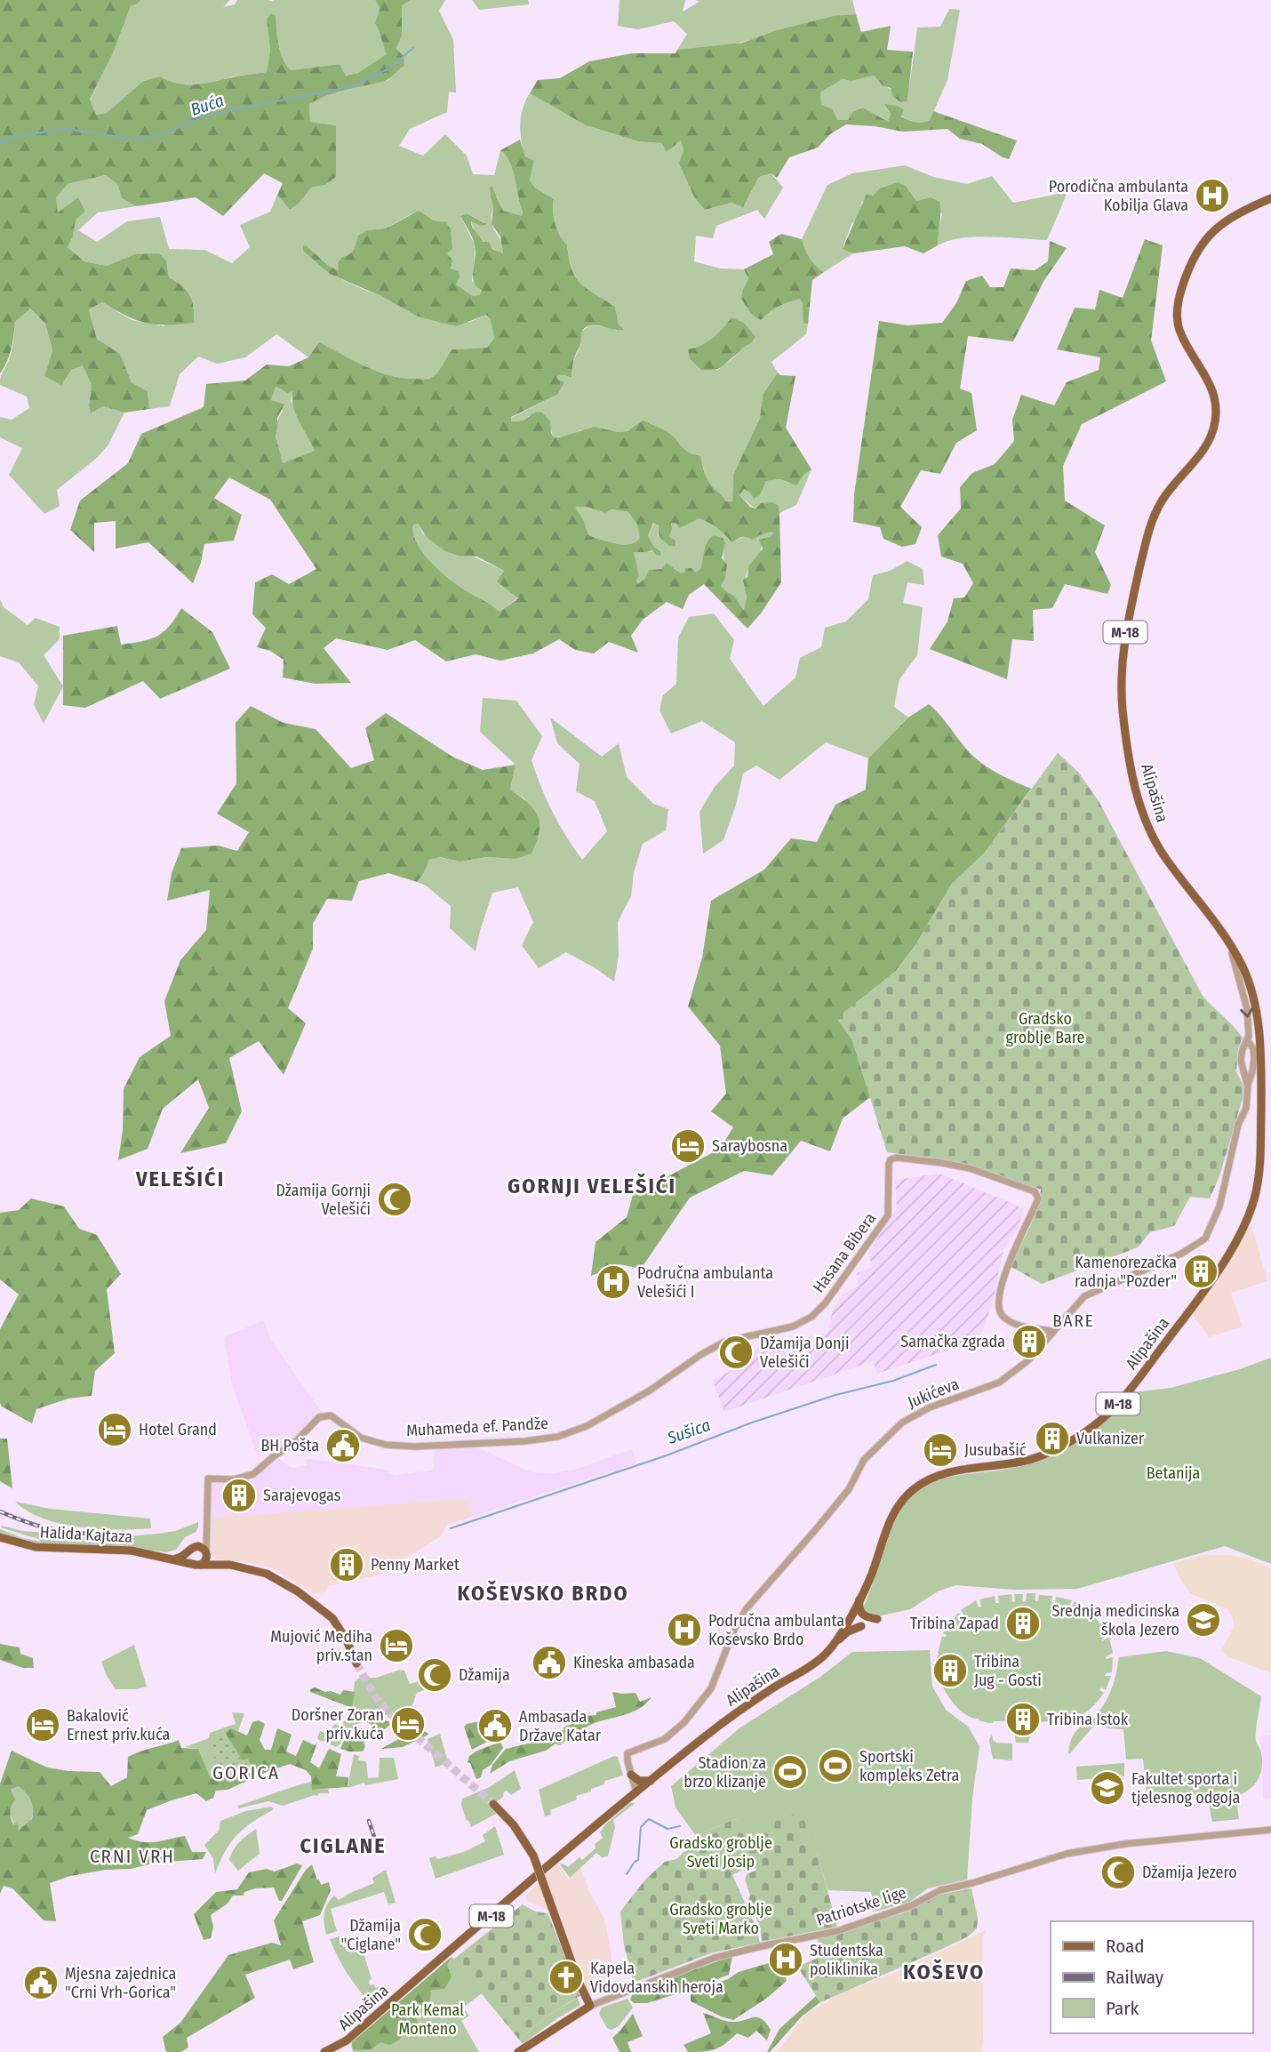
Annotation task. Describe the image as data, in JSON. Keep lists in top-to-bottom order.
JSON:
{
  "streets": {
    "main road": [
      "M-18",
      "Alipašina",
      "Halida Kajtaza",
      "Patriotske lige"
    ],
    "street": ["Hasana Bibera", "Jukićeva", "Muhameda ef. Pandže"]
  },
  "crossings": [
    ["Alipašina", "Jukićeva"],
    ["Hasana Bibera", "Jukićeva"],
    ["Hasana Bibera", "Muhameda ef. Pandže"],
    ["Muhameda ef. Pandže", "Halida Kajtaza"]
  ],
  "districts": [
    "VELEŠIĆI",
    "GORNJI VELEŠIĆI",
    "BARE",
    "KOŠEVSKO BRDO",
    "GORICA",
    "CIGLANE",
    "CRNI VRH",
    "KOŠEVO"
  ],
  "water": ["Buća", "Sušica"],
  "parks": [
    "Gradsko groblje Bare",
    "Betanija",
    "Gradsko groblje Sveti Josip",
    "Gradsko groblje Sveti Marko",
    "Park Кemal Monteno"
  ],
  "places": {
    "hospital": [
      "Porodična ambulanta Kobilja Glava",
      "Područna ambulanta Velešići I",
      "Područna ambulanta Koševsko Brdo",
      "Studentska poliklinika"
    ],
    "hotel": [
      "Saraybosna",
      "Hotel Grand",
      "Jusubašić",
      "Mujović Mediha priv.stan",
      "Doršner Zoran priv.kuća",
      "Bakalović Ernest priv.kuća"
    ],
    "mosque": [
      "Džamija Gornji Velešići",
      "Džamija Donji Velešići",
      "Džamija",
      "Džamija Jezero",
      "Džamija \"Ciglane\""
    ],
    "building": [
      "Kamenorezačka radnja \"Pozder\"",
      "Samačka zgrada",
      "Vulkanizer",
      "Sarajevogas",
      "Penny Market",
      "Tribina Zapad",
      "Tribina Jug - Gosti",
      "Tribina Istok"
    ],
    "public building": [
      "BH Pošta",
      "Kineska ambasada",
      "Ambasada Države Katar",
      "Mjesna zajednica \"Crni Vrh-Gorica\""
    ],
    "school or university": ["Srednja medicinska škola Jezero", "Fakultet sporta i tjelesnog odgoja"],
    "sports": ["Sportski kompleks Zetra", "Stadion za brzo klizanje"],
    "church": ["Kapela Vidovdanskih heroja"]
  },
  "legend": ["Road", "Railway", "Park"]
}
